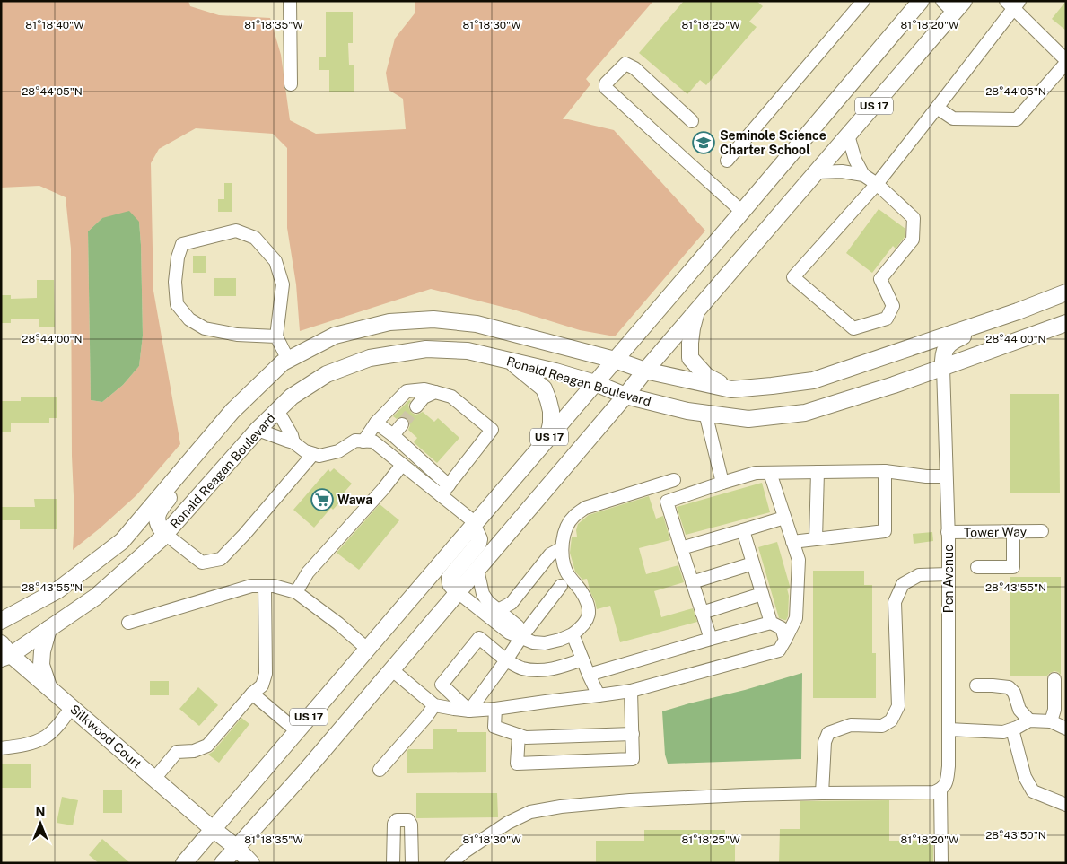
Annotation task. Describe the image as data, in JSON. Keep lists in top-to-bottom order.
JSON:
{
  "streets": {
    "main road": ["US 17", "Ronald Reagan Boulevard", "Silkwood Court"],
    "street": ["Tower Way", "Pen Avenue"]
  },
  "crossings": [
    ["US 17", "Ronald Reagan Boulevard"],
    ["US 17", "Silkwood Court"],
    ["Ronald Reagan Boulevard", "Pen Avenue"],
    ["Ronald Reagan Boulevard", "Silkwood Court"],
    ["Tower Way", "Pen Avenue"]
  ],
  "places": {
    "school or university": ["Seminole Science Charter School"],
    "supermarket": ["Wawa"]
  },
  "north": "top",
  "coordinates": [
    "81°18'40\"W",
    "81°18'35\"W",
    "81°18'30\"W",
    "81°18'25\"W",
    "81°18'20\"W",
    "28°44'05\"N",
    "28°44'00\"N",
    "28°43'55\"N",
    "28°43'50\"N"
  ]
}
